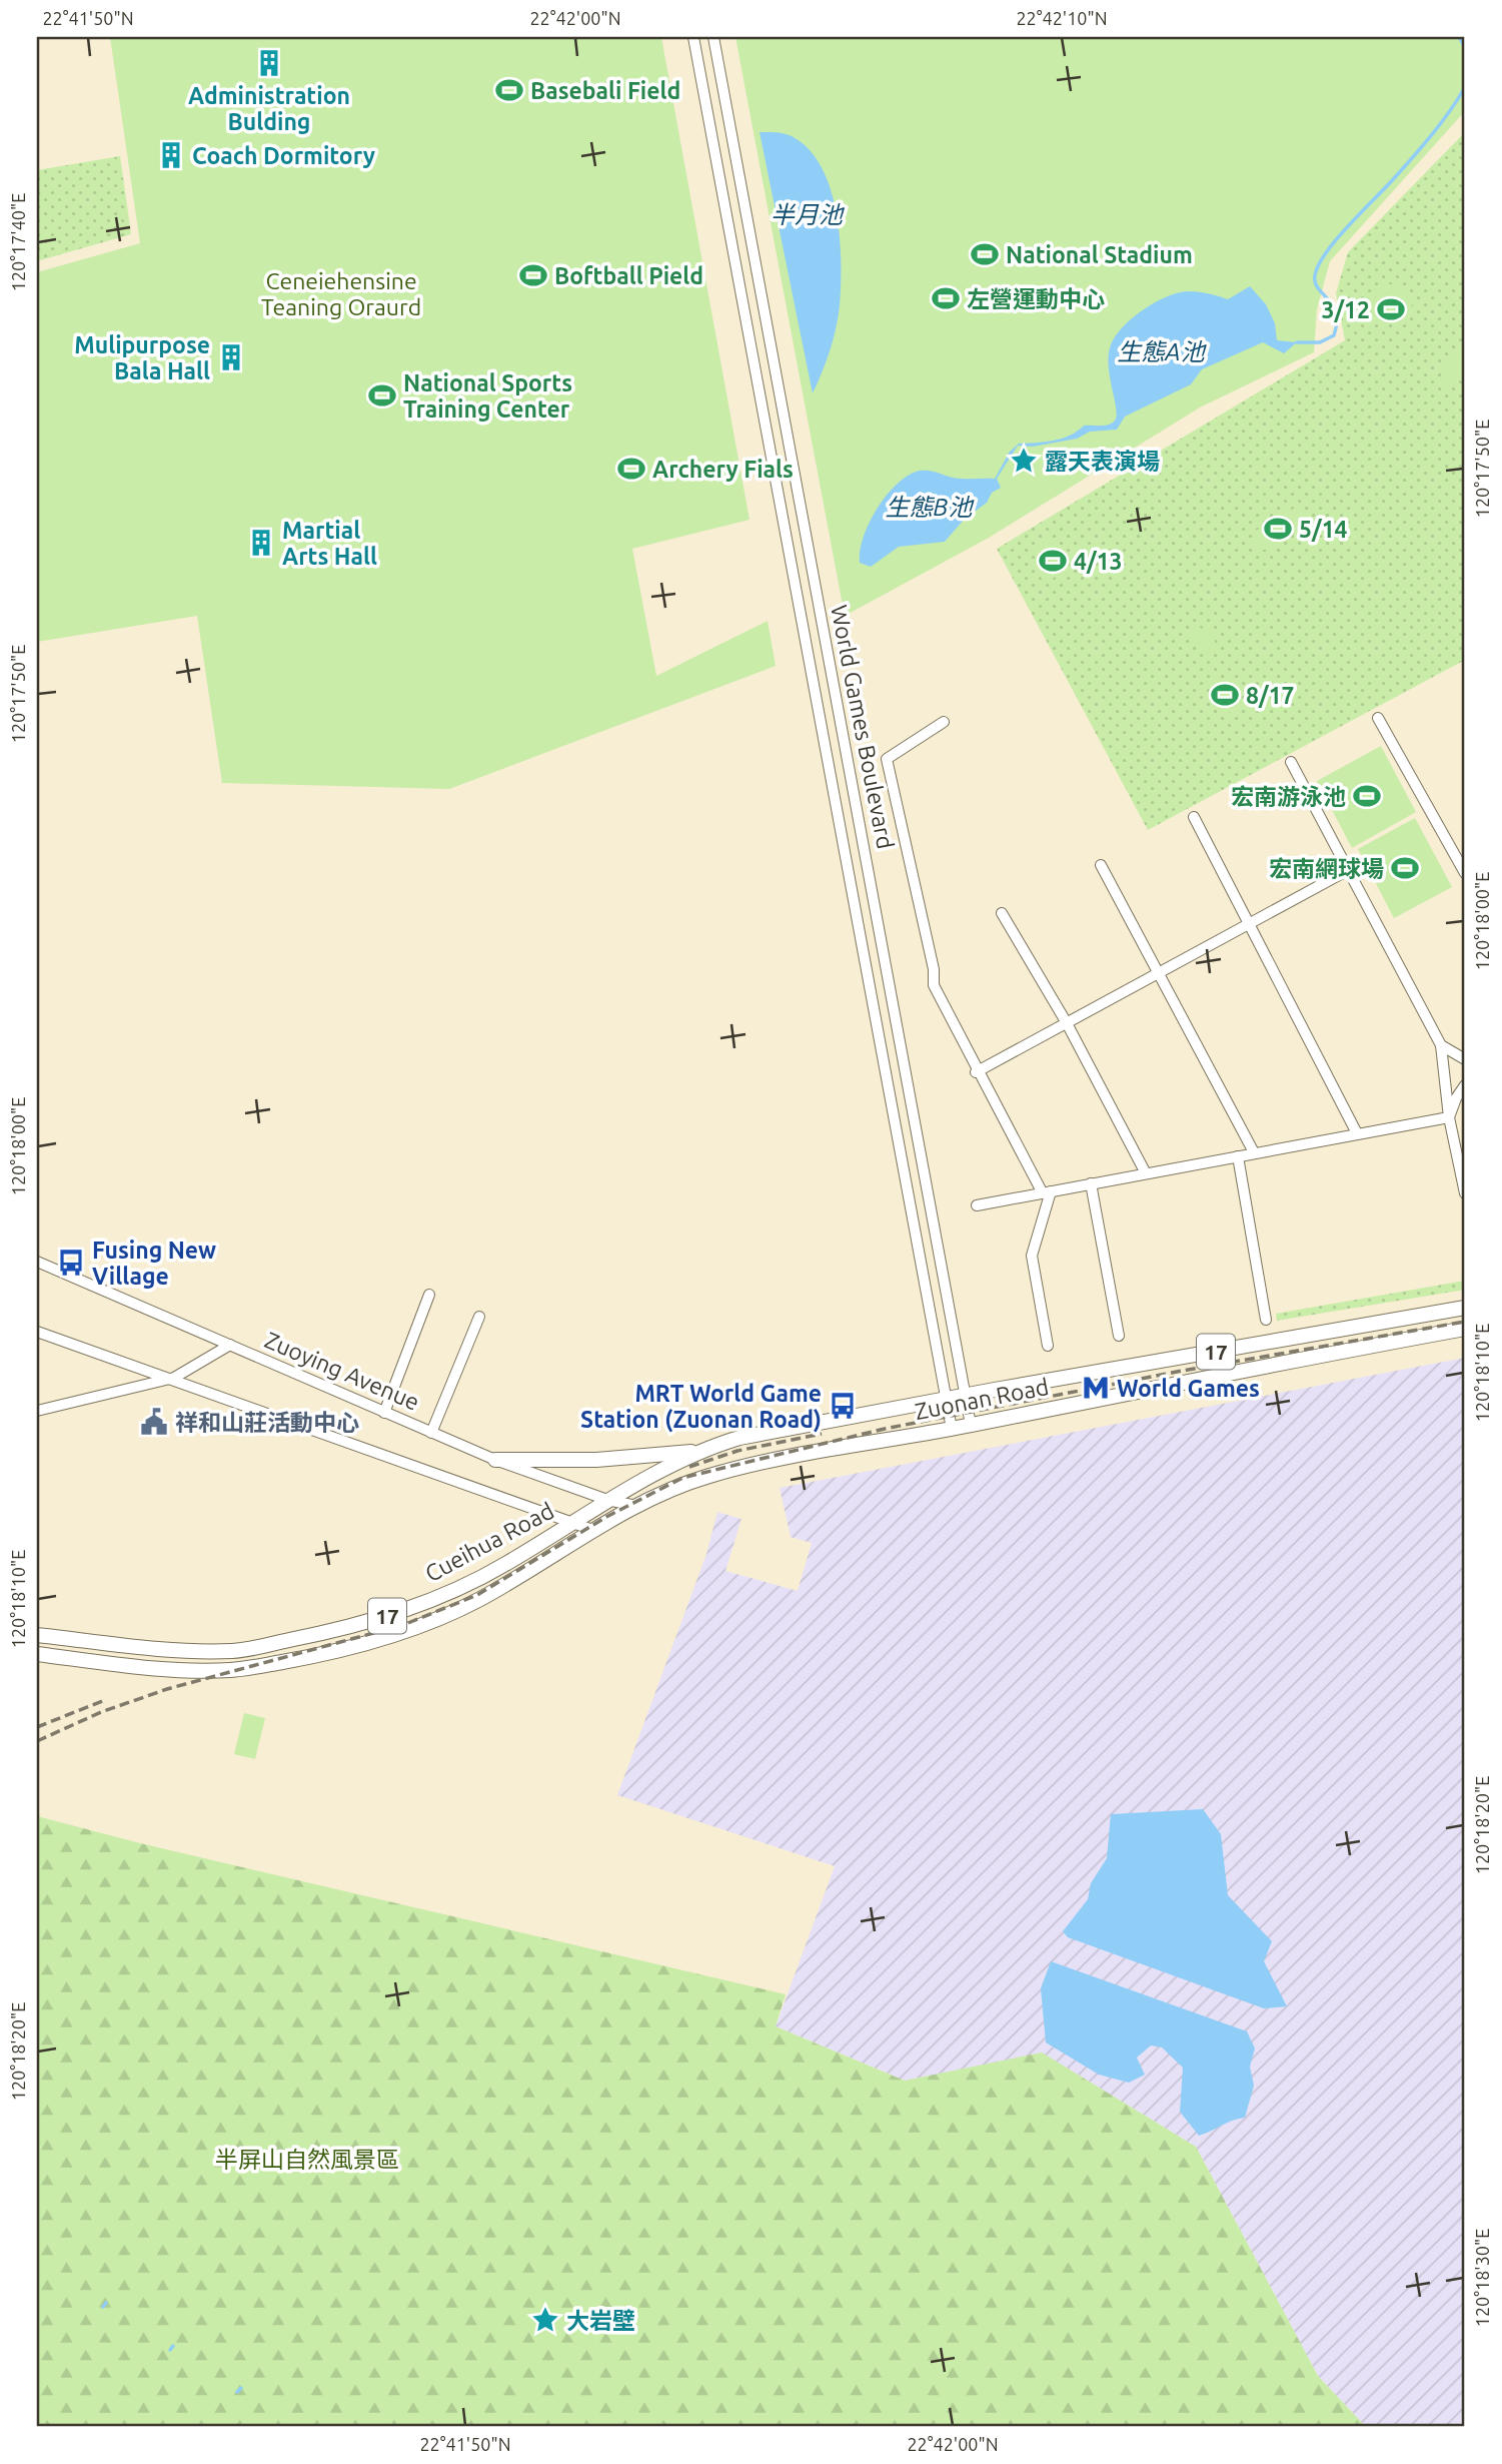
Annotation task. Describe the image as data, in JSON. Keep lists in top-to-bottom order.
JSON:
{
  "streets": {
    "main road": ["17", "Zuonan Road", "Cueihua Road"],
    "street": ["World Games Boulevard", "Zuoying Avenue"]
  },
  "crossings": [
    ["World Games Boulevard", "Zuonan Road"],
    ["Zuoying Avenue", "Zuonan Road"],
    ["Zuoying Avenue", "Cueihua Road"],
    ["Zuonan Road", "Cueihua Road"]
  ],
  "water": ["半月池", "生態A池", "生態B池"],
  "parks": ["Ceneiehensine Teaning Oraurd", "半屏山自然風景區"],
  "places": {
    "building": [
      "Administration Bulding",
      "Coach Dormitory",
      "Mulipurpose Bala Hall",
      "Martial Arts Hall"
    ],
    "sports": [
      "Basebali Field",
      "National Stadium",
      "Boftball Pield",
      "左營運動中心",
      "3/12",
      "National Sports Training Center",
      "Archery Fials",
      "5/14",
      "4/13",
      "8/17",
      "宏南游泳池",
      "宏南網球場"
    ],
    "place": ["露天表演場", "大岩壁"],
    "bus stop": ["Fusing New Village", "MRT World Game Station (Zuonan Road)"],
    "metro station": ["World Games"],
    "public building": ["祥和山莊活動中心"]
  },
  "coordinates": [
    "22°41'50\"N",
    "22°42'00\"N",
    "22°42'10\"N",
    "120°17'40\"E",
    "120°17'50\"E",
    "120°18'00\"E",
    "120°18'10\"E",
    "120°18'20\"E",
    "120°18'30\"E"
  ]
}
